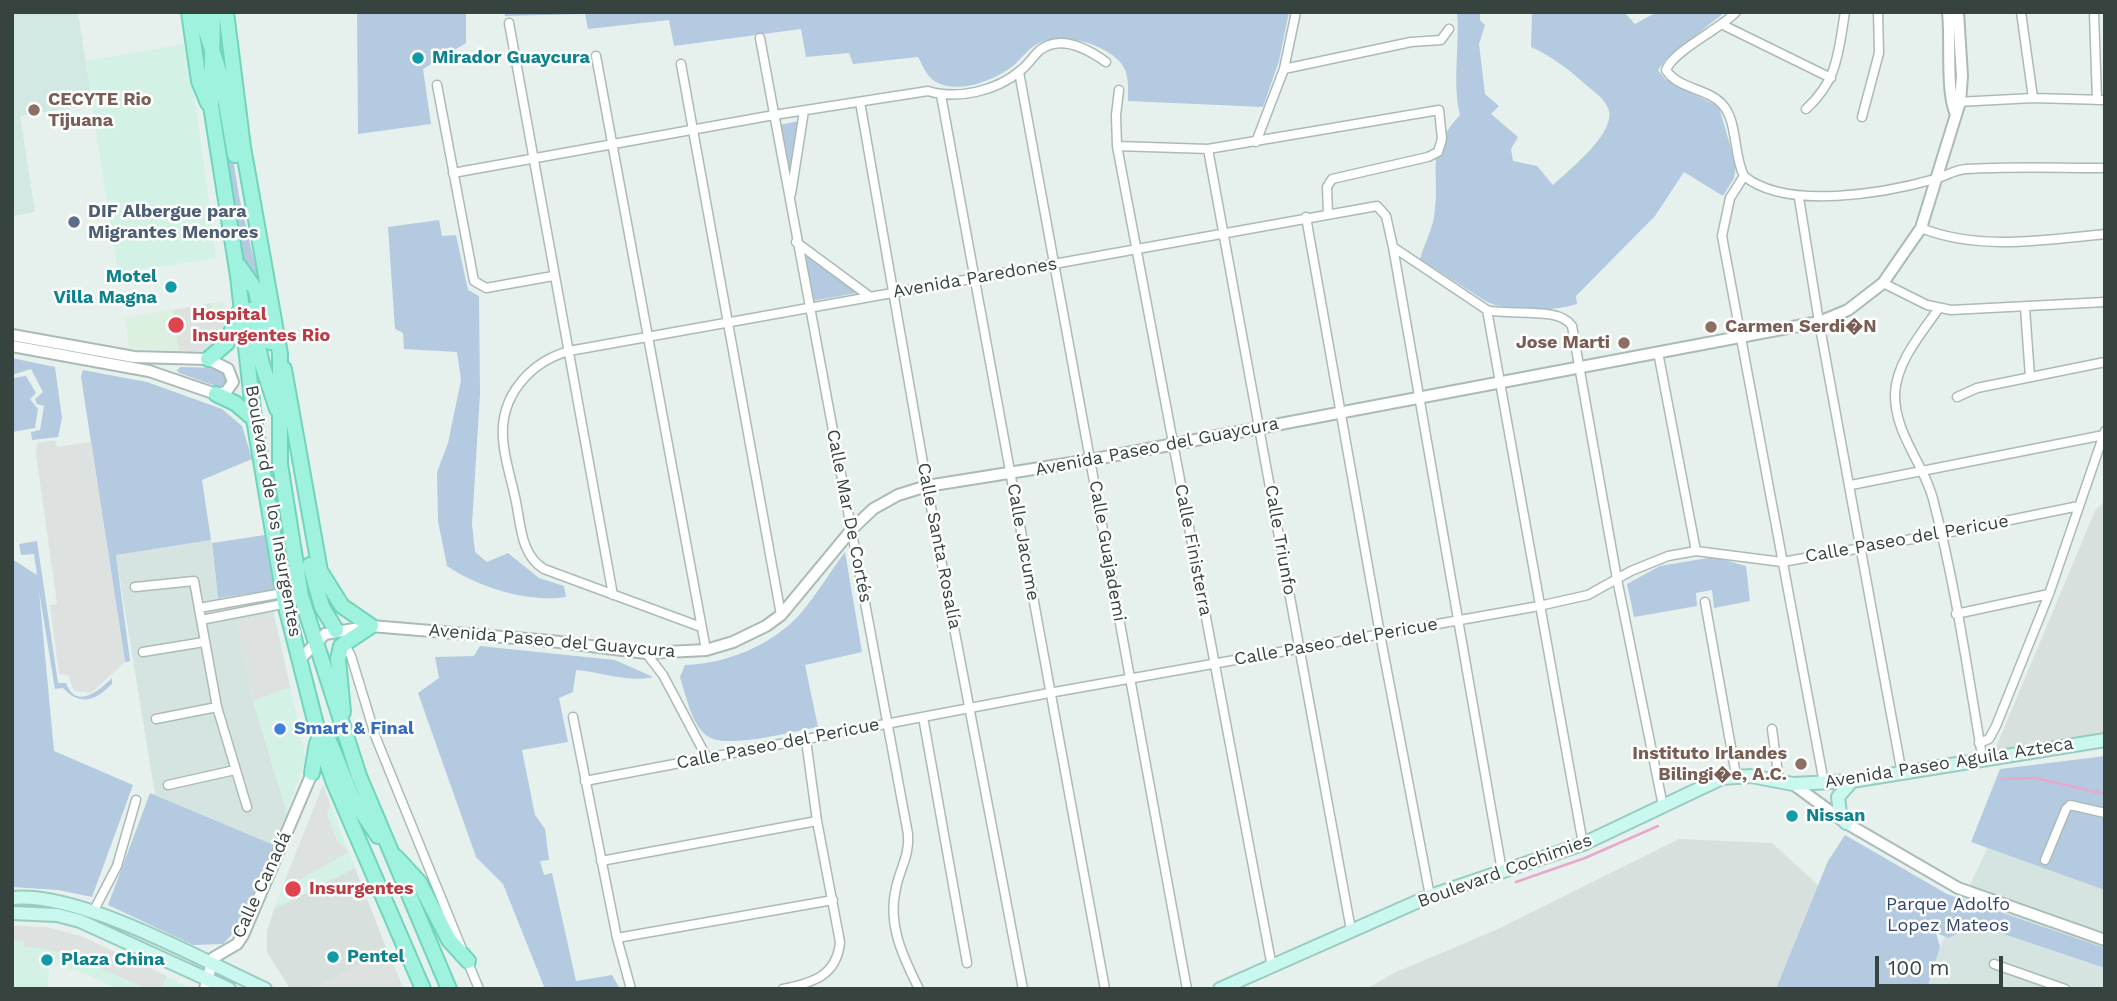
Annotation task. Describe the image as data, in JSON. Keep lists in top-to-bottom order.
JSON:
{
  "streets": {
    "main road": ["Boulevard de los Insurgentes", "Avenida Paseo Aguila Azteca", "Boulevard Cochimies"],
    "street": [
      "Avenida Paredones",
      "Avenida Paseo del Guaycura",
      "Calle Mar De Cortés",
      "Calle Paseo del Pericue",
      "Calle Triunfo",
      "Calle Jacume",
      "Calle Santa Rosalía",
      "Calle Finisterra",
      "Calle Guajademi",
      "Calle Canadá"
    ]
  },
  "crossings": [
    ["Avenida Paredones", "Calle Mar De Cortés"],
    ["Avenida Paredones", "Calle Triunfo"],
    ["Avenida Paredones", "Calle Jacume"],
    ["Avenida Paredones", "Calle Santa Rosalía"],
    ["Avenida Paredones", "Calle Finisterra"],
    ["Avenida Paredones", "Calle Guajademi"],
    ["Avenida Paseo del Guaycura", "Calle Mar De Cortés"],
    ["Avenida Paseo del Guaycura", "Calle Triunfo"],
    ["Avenida Paseo del Guaycura", "Calle Jacume"],
    ["Avenida Paseo del Guaycura", "Calle Santa Rosalía"],
    ["Avenida Paseo del Guaycura", "Calle Finisterra"],
    ["Avenida Paseo del Guaycura", "Calle Guajademi"],
    ["Calle Mar De Cortés", "Calle Paseo del Pericue"],
    ["Calle Paseo del Pericue", "Calle Triunfo"],
    ["Calle Paseo del Pericue", "Calle Jacume"],
    ["Calle Paseo del Pericue", "Calle Santa Rosalía"],
    ["Calle Paseo del Pericue", "Calle Finisterra"],
    ["Calle Paseo del Pericue", "Calle Guajademi"],
    ["Calle Triunfo", "Boulevard Cochimies"],
    ["Calle Finisterra", "Boulevard Cochimies"],
    ["Avenida Paseo Aguila Azteca", "Boulevard Cochimies"]
  ],
  "parks": ["Parque Adolfo Lopez Mateos"],
  "places": [
    "Mirador Guaycura",
    "CECYTE Rio Tijuana",
    "DIF Albergue para Migrantes Menores",
    "Motel Villa Magna",
    "Hospital Insurgentes Rio",
    "Carmen Serdi�N",
    "Jose Marti",
    "Smart & Final",
    "Instituto Irlandes Bilingi�e, A.C.",
    "Nissan",
    "Insurgentes",
    "Pentel",
    "Plaza China"
  ],
  "scale_bar": "100 m"
}
